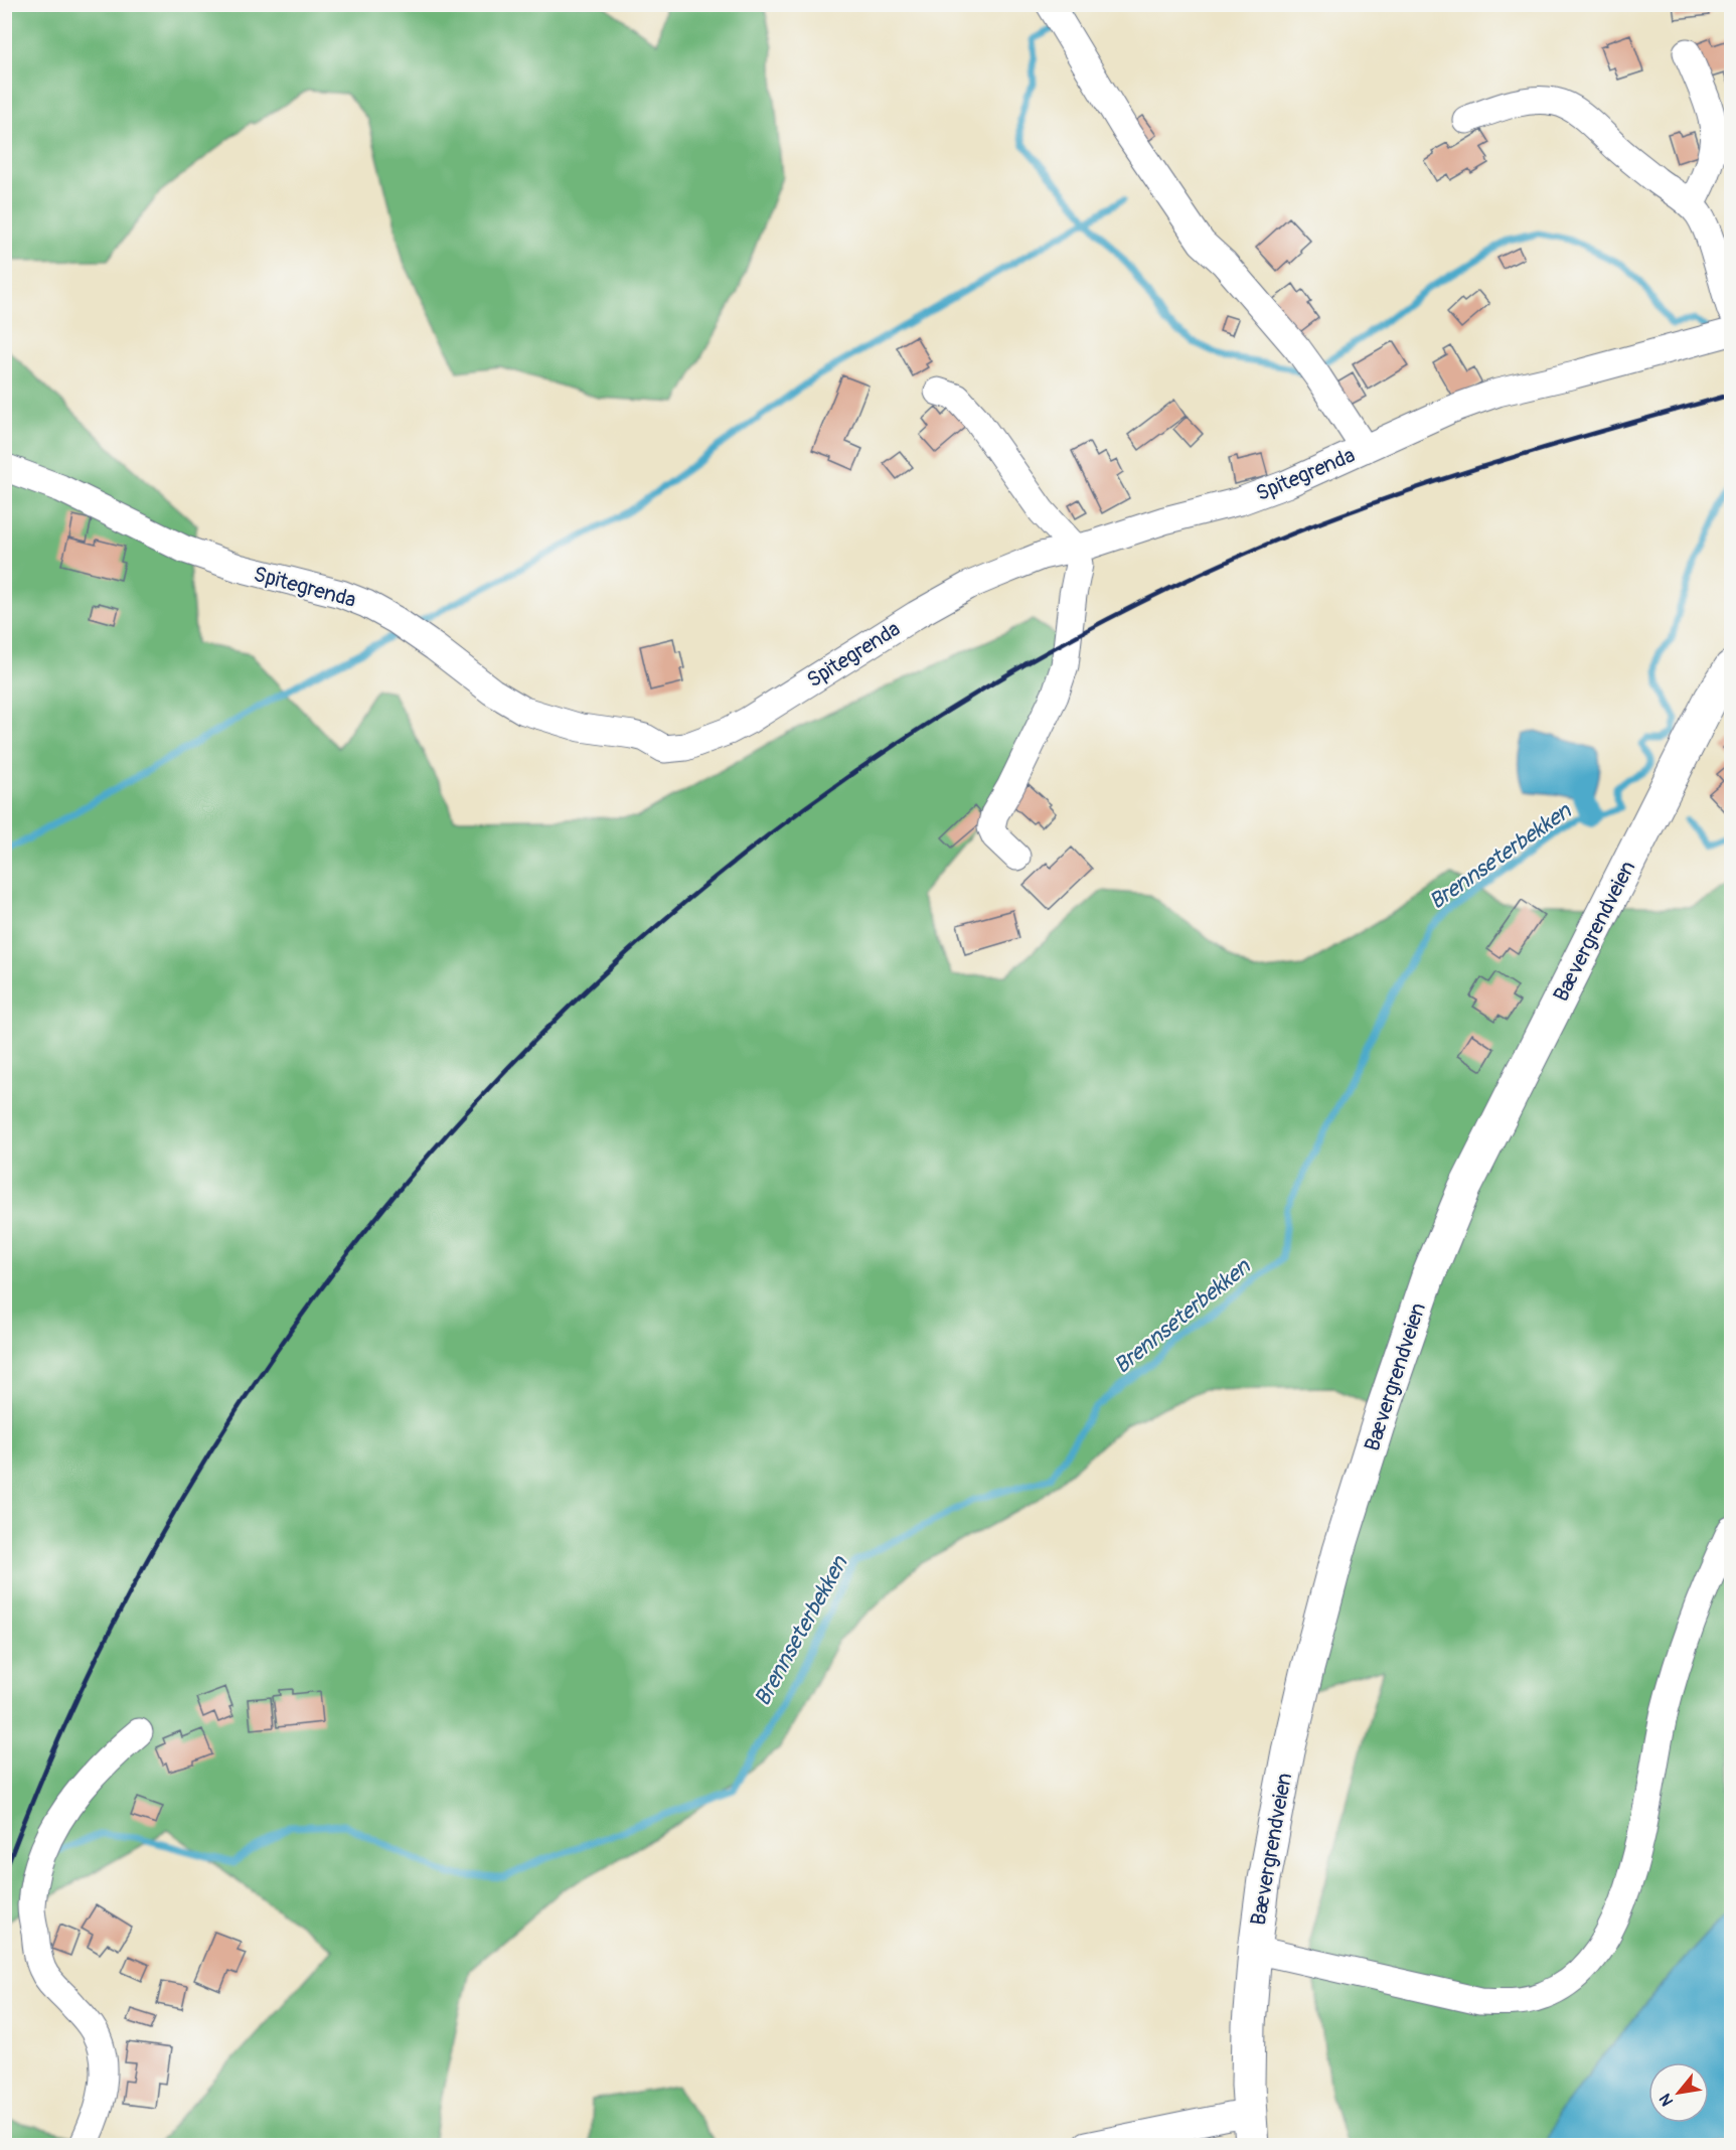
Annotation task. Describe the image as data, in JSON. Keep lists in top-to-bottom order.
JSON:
{
  "streets": {
    "main road": ["Bævergrendveien"],
    "street": ["Spitegrenda"]
  },
  "water": ["Brennseterbekken"],
  "north": "bottom left"
}
